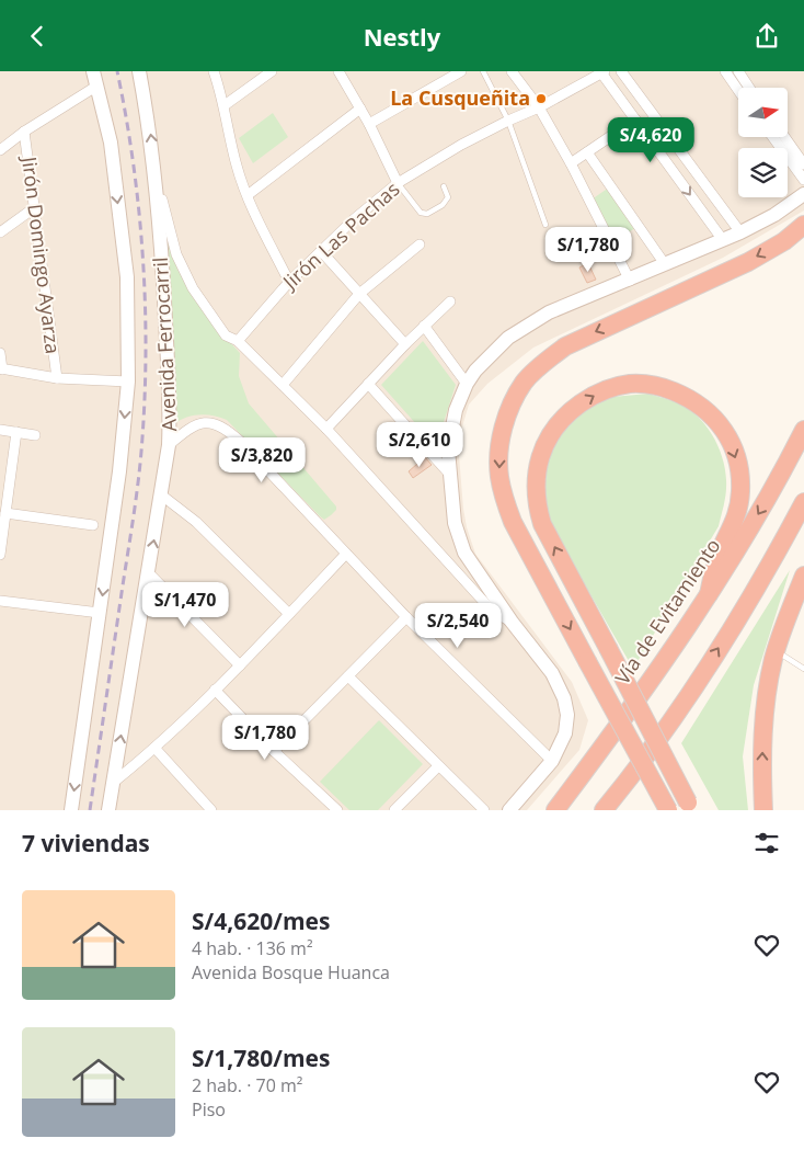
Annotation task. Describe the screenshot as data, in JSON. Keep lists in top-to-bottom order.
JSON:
{
  "streets": {
    "highway": ["Vía de Evitamiento"],
    "main road": ["Avenida Ferrocarril"],
    "street": ["Jirón Las Pachas", "Jirón Domingo Ayarza"]
  },
  "places": ["La Cusqueñita"],
  "north": "right",
  "page": {
    "header": "Nestly",
    "price": [
      "S/4,620",
      "S/1,780",
      "S/2,610",
      "S/3,820",
      "S/1,470",
      "S/2,540",
      "S/1,780"
    ],
    "heading": "7 viviendas",
    "list": [
      {
        "name": "S/4,620/mes",
        "note": "4 hab. · 136 m² · Avenida Bosque Huanca"
      },
      {
        "name": "S/1,780/mes",
        "note": "2 hab. · 70 m² · Piso"
      }
    ]
  }
}
